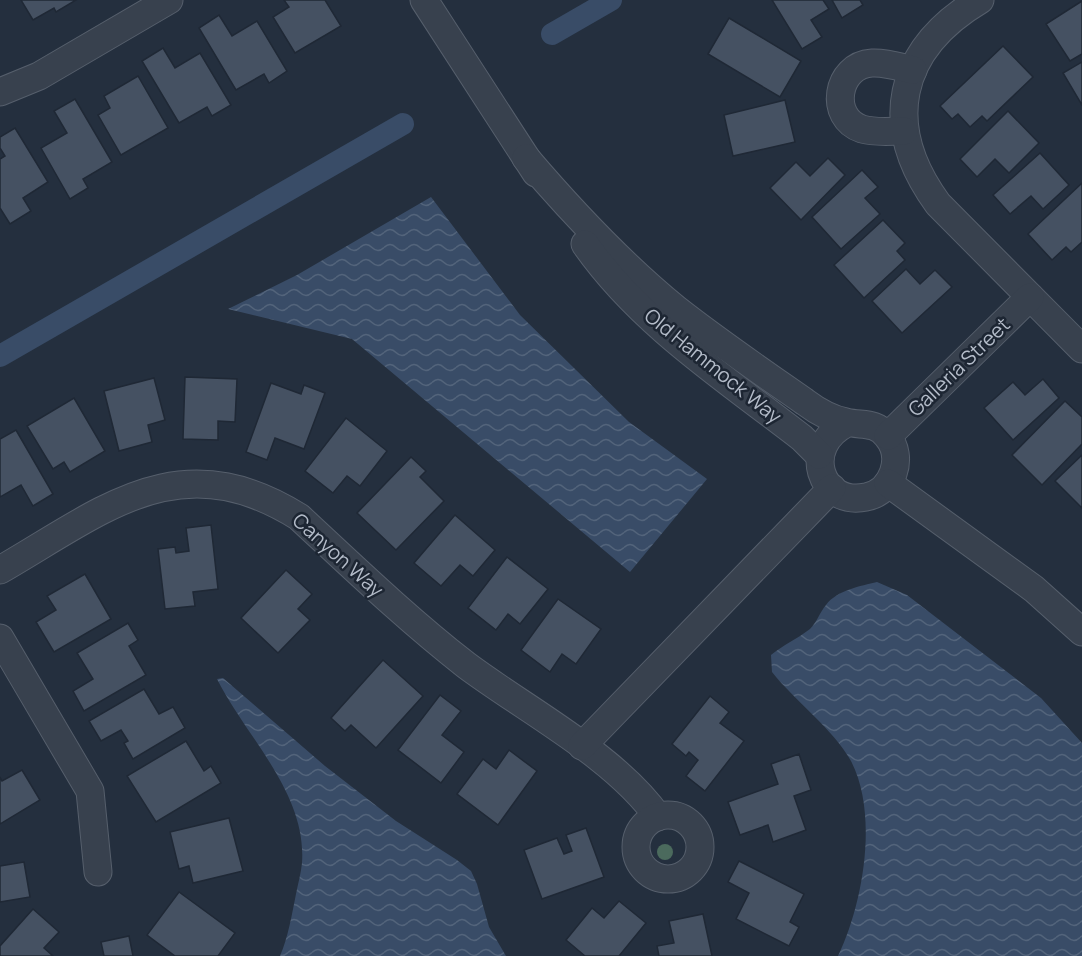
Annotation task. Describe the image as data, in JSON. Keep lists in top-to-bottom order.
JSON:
{
  "streets": {
    "street": ["Old Hammock Way", "Galleria Street", "Canyon Way"]
  },
  "crossings": [
    ["Old Hammock Way", "Galleria Street"]
  ]
}
